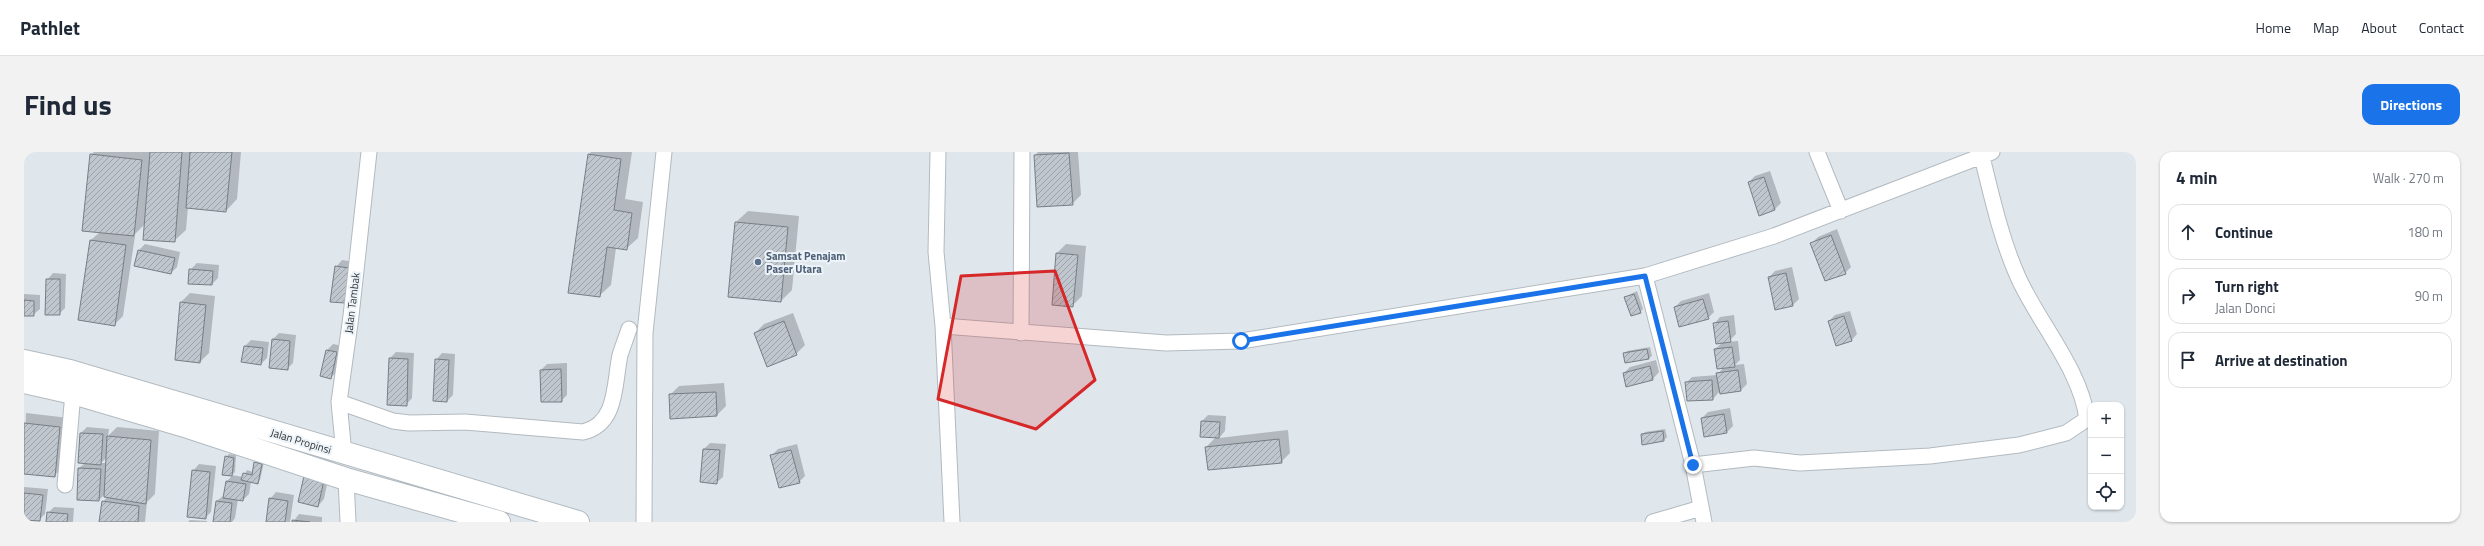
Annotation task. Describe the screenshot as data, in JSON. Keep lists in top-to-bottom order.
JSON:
{
  "streets": {
    "highway": ["Jalan Propinsi"],
    "street": ["Jalan Tambak"]
  },
  "crossings": [
    ["Jalan Tambak", "Jalan Propinsi"]
  ],
  "places": ["Samsat Penajam Paser Utara"],
  "page": {
    "header": "Pathlet",
    "nav": [
      "Home",
      "Map",
      "About",
      "Contact"
    ],
    "title": "Find us",
    "buttons": "Directions",
    "heading": ["4 min", "Walk · 270 m"],
    "list": [
      ["Continue", "180 m"],
      ["Turn right", "Jalan Donci", "90 m"],
      "Arrive at destination"
    ],
    "map_buttons": ["+", "−"]
  }
}
